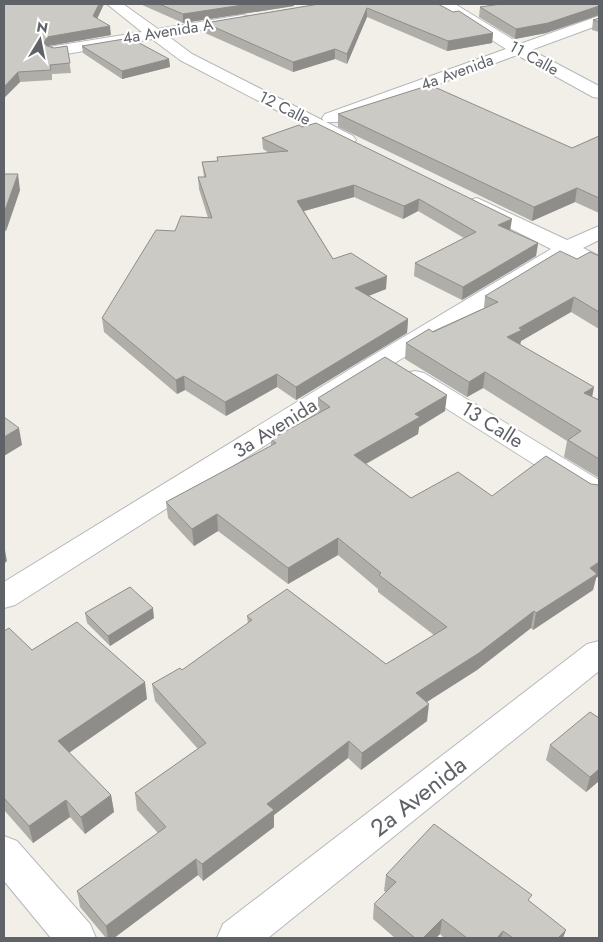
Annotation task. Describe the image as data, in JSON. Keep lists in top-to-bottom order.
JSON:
{
  "streets": {
    "street": [
      "4a Avenida A",
      "11 Calle",
      "4a Avenida",
      "12 Calle",
      "13 Calle",
      "3a Avenida",
      "2a Avenida"
    ]
  },
  "crossings": [
    ["4a Avenida A", "12 Calle"],
    ["11 Calle", "4a Avenida"],
    ["4a Avenida", "12 Calle"],
    ["13 Calle", "3a Avenida"]
  ],
  "north": "top"
}
